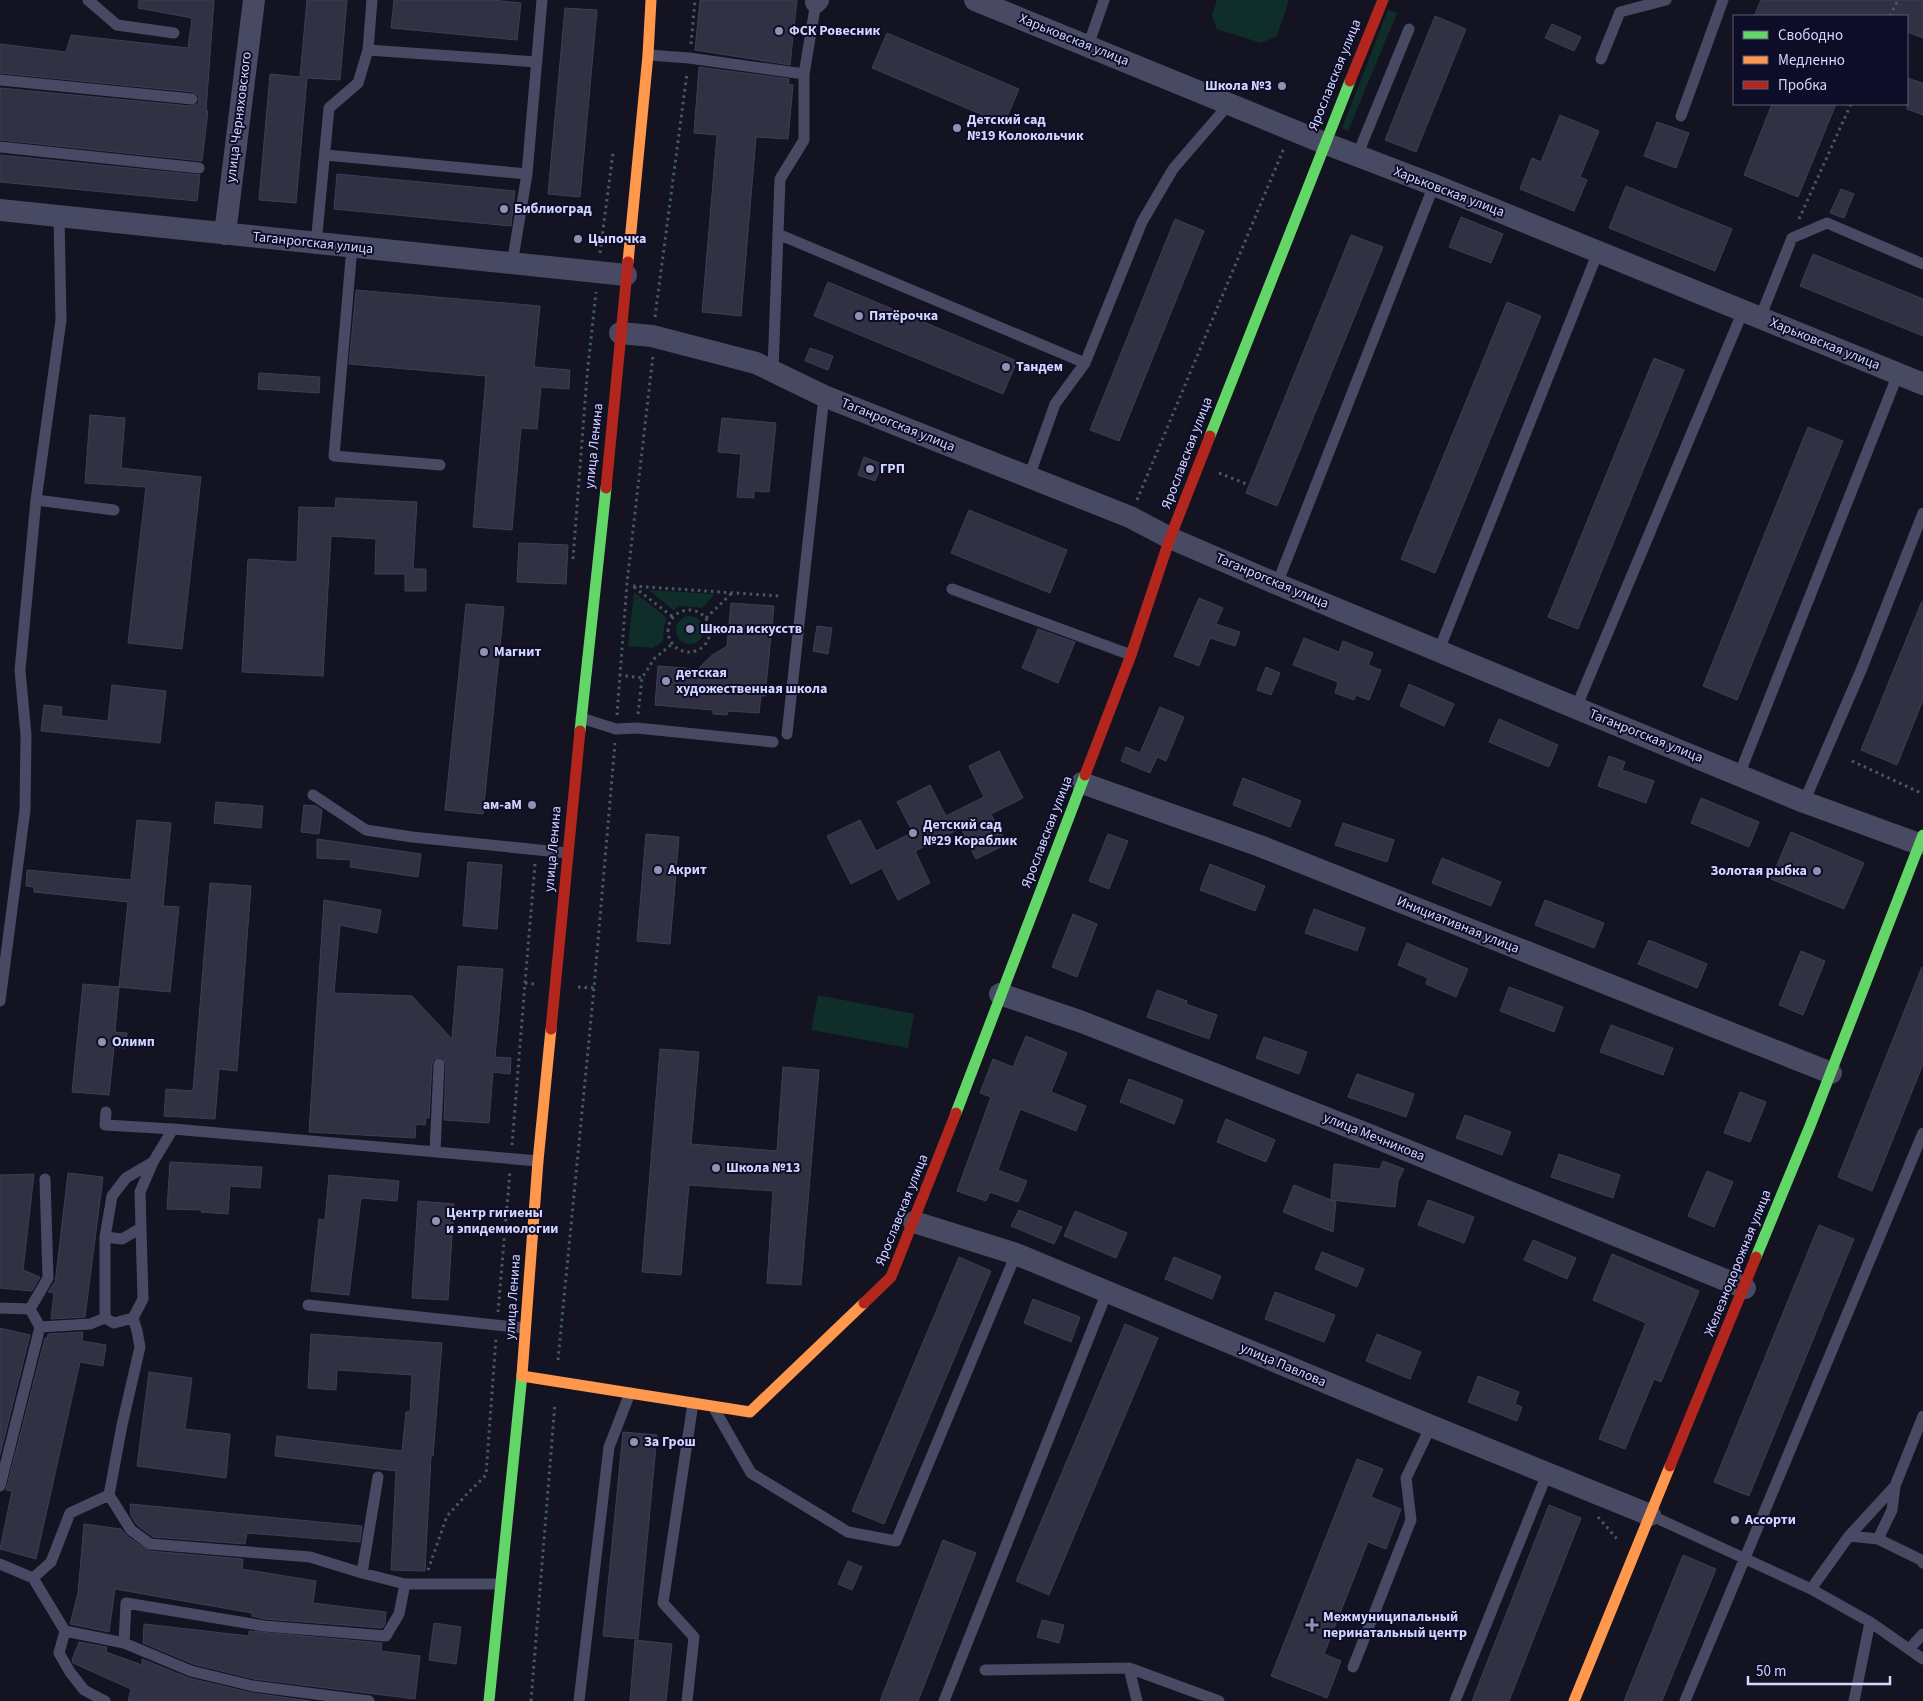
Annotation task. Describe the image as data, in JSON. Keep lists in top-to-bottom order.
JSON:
{
  "streets": {
    "street": [
      "Харьковская улица",
      "Ярославская улица",
      "улица Черняховского",
      "Таганрогская улица",
      "улица Ленина",
      "Инициативная улица",
      "улица Мечникова",
      "Железнодорожная улица",
      "улица Павлова"
    ]
  },
  "crossings": [
    ["Харьковская улица", "Ярославская улица"],
    ["Ярославская улица", "Таганрогская улица"],
    ["Ярославская улица", "улица Ленина"],
    ["Ярославская улица", "Инициативная улица"],
    ["Ярославская улица", "улица Мечникова"],
    ["Ярославская улица", "улица Павлова"],
    ["улица Черняховского", "Таганрогская улица"],
    ["Таганрогская улица", "улица Ленина"],
    ["Таганрогская улица", "Железнодорожная улица"],
    ["Инициативная улица", "Железнодорожная улица"],
    ["улица Мечникова", "Железнодорожная улица"],
    ["Железнодорожная улица", "улица Павлова"]
  ],
  "places": {
    "other": [
      "ФСК Ровесник",
      "Школа №3",
      "Детский сад №19 Колокольчик",
      "Библиоград",
      "Цыпочка",
      "Пятёрочка",
      "Тандем",
      "ГРП",
      "Школа искусств",
      "Магнит",
      "детская художественная школа",
      "ам-аМ",
      "Детский сад №29 Кораблик",
      "Акрит",
      "Золотая рыбка",
      "Олимп",
      "Школа №13",
      "Центр гигиены и эпидемиологии",
      "За Грош",
      "Ассорти"
    ],
    "health": ["Межмуниципальный перинатальный центр"]
  },
  "legend": ["Свободно", "Медленно", "Пробка"],
  "scale_bar": "50 m"
}
